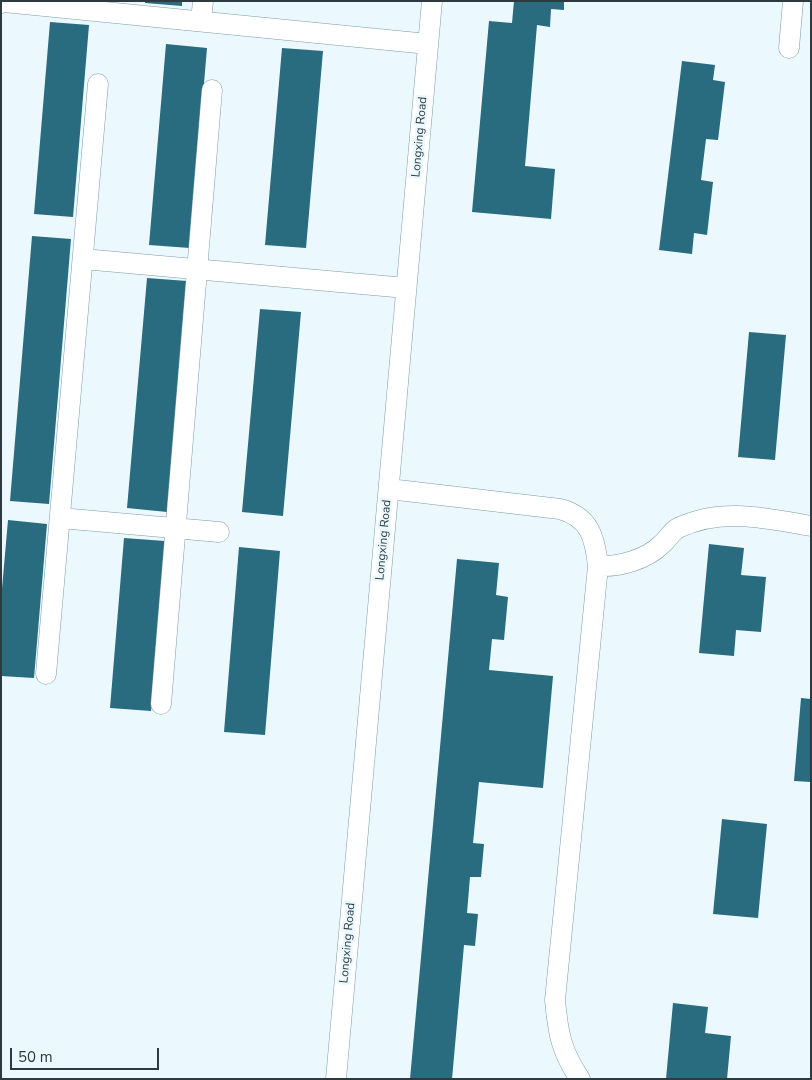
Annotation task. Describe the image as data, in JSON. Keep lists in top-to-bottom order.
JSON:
{
  "streets": {
    "street": ["Longxing Road"]
  },
  "scale_bar": "50 m"
}
